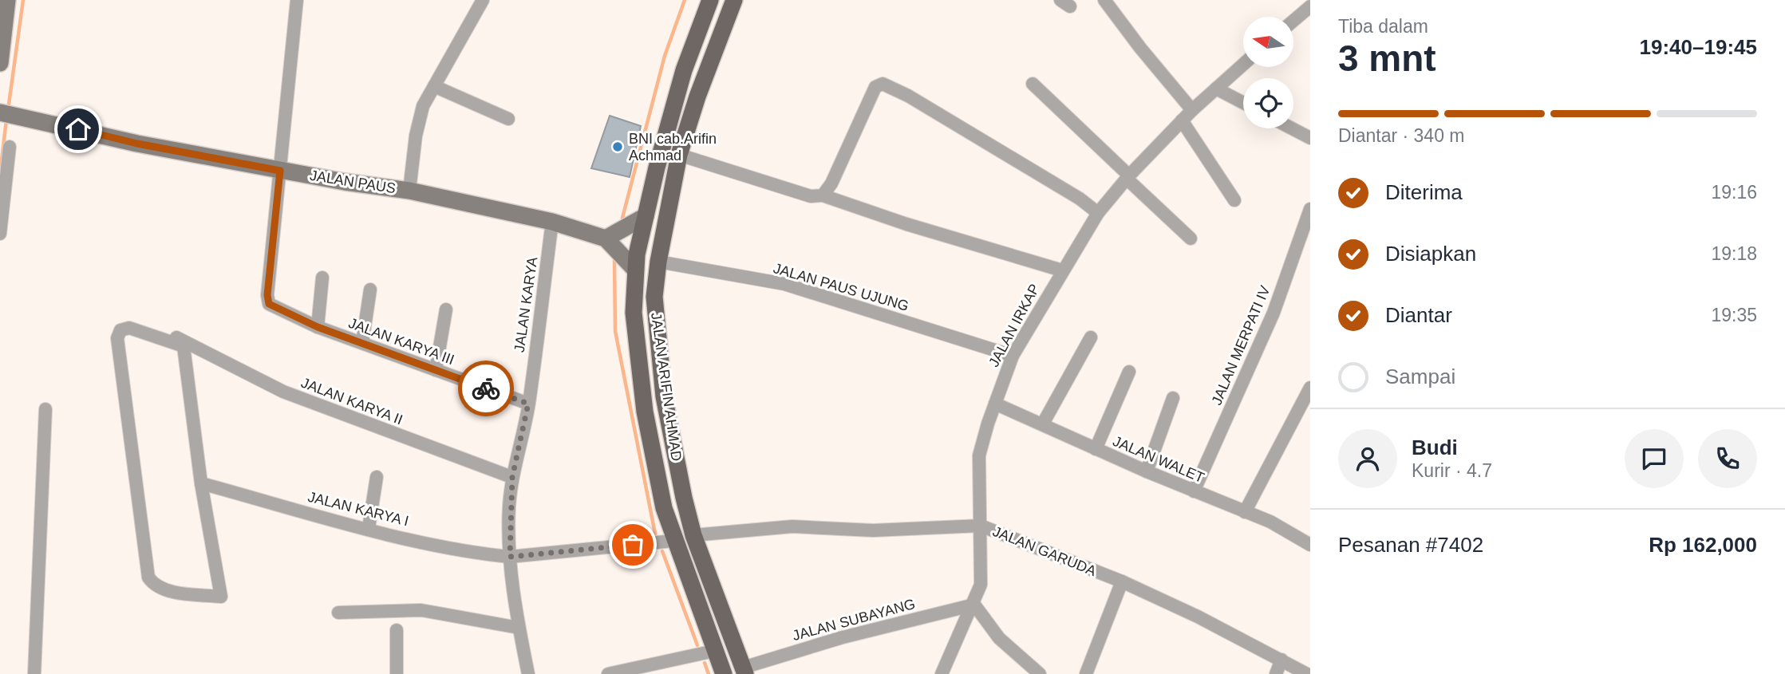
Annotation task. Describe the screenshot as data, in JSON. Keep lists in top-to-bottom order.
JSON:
{
  "streets": {
    "main road": ["JALAN PAUS", "JALAN ARIFIN AHMAD"],
    "street": [
      "JALAN PAUS UJUNG",
      "JALAN KARYA",
      "JALAN IRKAP",
      "JALAN KARYA III",
      "JALAN MERPATI IV",
      "JALAN KARYA II",
      "JALAN WALET",
      "JALAN KARYA I",
      "JALAN GARUDA",
      "JALAN SUBAYANG"
    ]
  },
  "crossings": [
    ["JALAN PAUS", "JALAN KARYA"],
    ["JALAN PAUS", "JALAN KARYA III"],
    ["JALAN PAUS", "JALAN ARIFIN AHMAD"],
    ["JALAN PAUS UJUNG", "JALAN IRKAP"],
    ["JALAN PAUS UJUNG", "JALAN ARIFIN AHMAD"],
    ["JALAN KARYA", "JALAN KARYA III"],
    ["JALAN KARYA", "JALAN KARYA II"],
    ["JALAN KARYA", "JALAN KARYA I"],
    ["JALAN IRKAP", "JALAN WALET"],
    ["JALAN IRKAP", "JALAN GARUDA"],
    ["JALAN IRKAP", "JALAN SUBAYANG"],
    ["JALAN MERPATI IV", "JALAN WALET"],
    ["JALAN ARIFIN AHMAD", "JALAN GARUDA"],
    ["JALAN ARIFIN AHMAD", "JALAN SUBAYANG"]
  ],
  "places": ["BNI cab.Arifin Achmad"],
  "north": "left",
  "page": {
    "heading": ["3 mnt", "Tiba dalam", "19:40–19:45"],
    "panel": [
      "Budi",
      "Kurir · 4.7",
      "Pesanan #7402",
      "Rp 162,000"
    ],
    "bar": "Diantar · 340 m",
    "list": [
      ["Diterima", "19:16"],
      ["Disiapkan", "19:18"],
      ["Diantar", "19:35"],
      "Sampai"
    ]
  }
}
